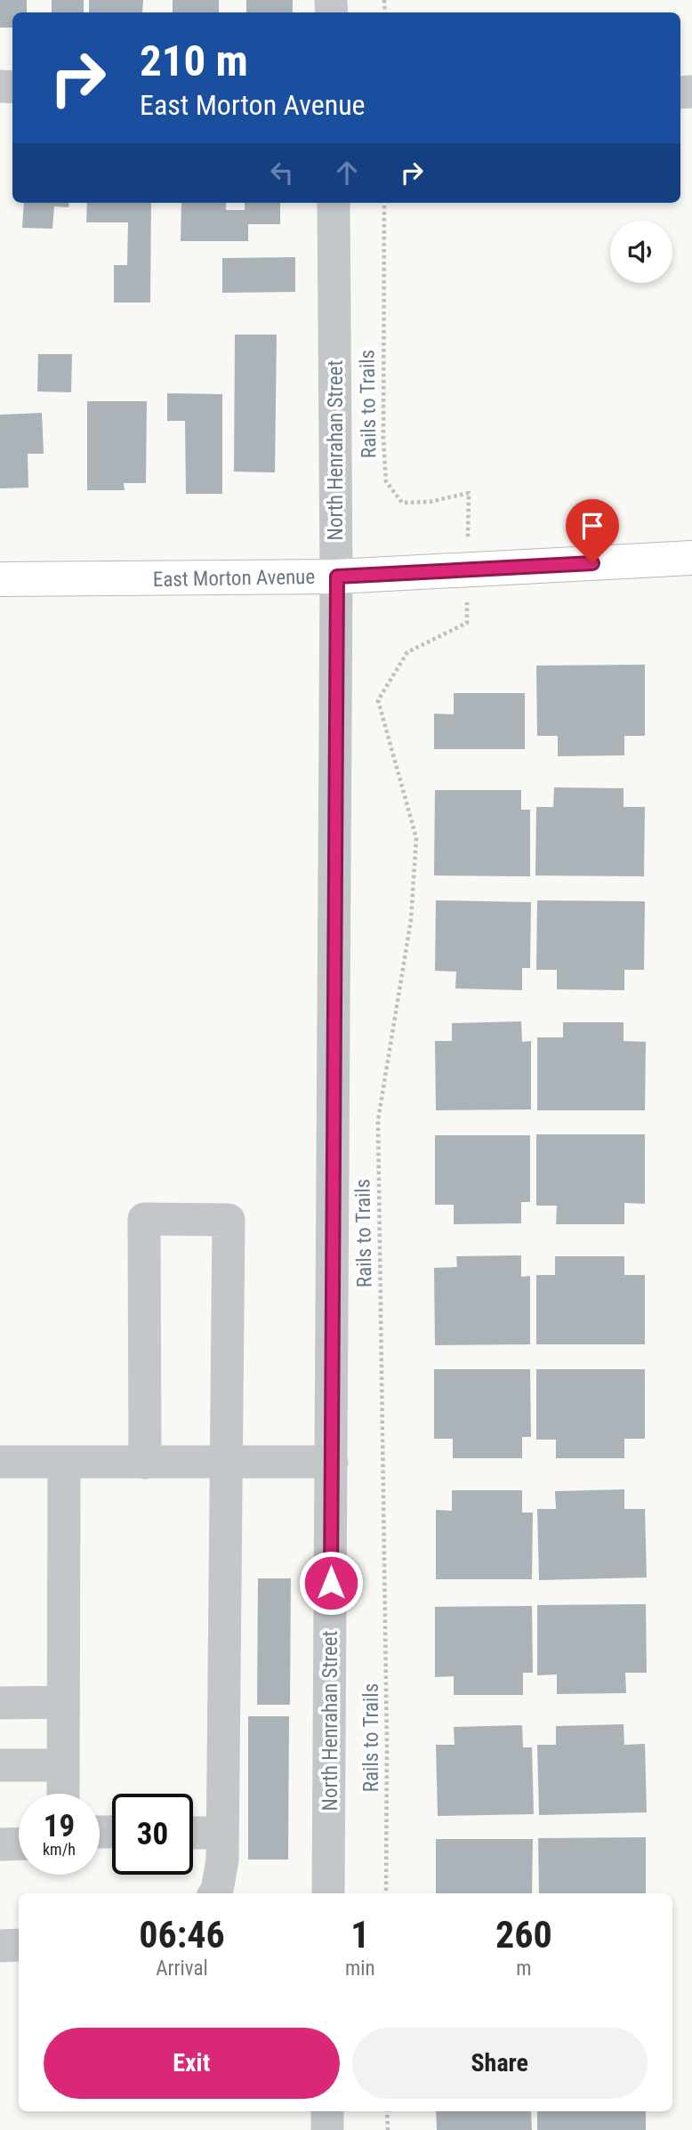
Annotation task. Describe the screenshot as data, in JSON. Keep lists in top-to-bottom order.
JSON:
{
  "streets": {
    "main road": ["East Morton Avenue"],
    "street": ["North Henrahan Street"],
    "path": ["Rails to Trails"]
  },
  "crossings": [
    ["North Henrahan Street", "East Morton Avenue"]
  ],
  "page": {
    "turn": ["210 m", "East Morton Avenue"],
    "speed": "19 km/h",
    "limit": "30",
    "eta": [
      "06:46",
      "Arrival",
      "1",
      "min",
      "260",
      "m"
    ],
    "buttons": ["Exit", "Share"]
  }
}
